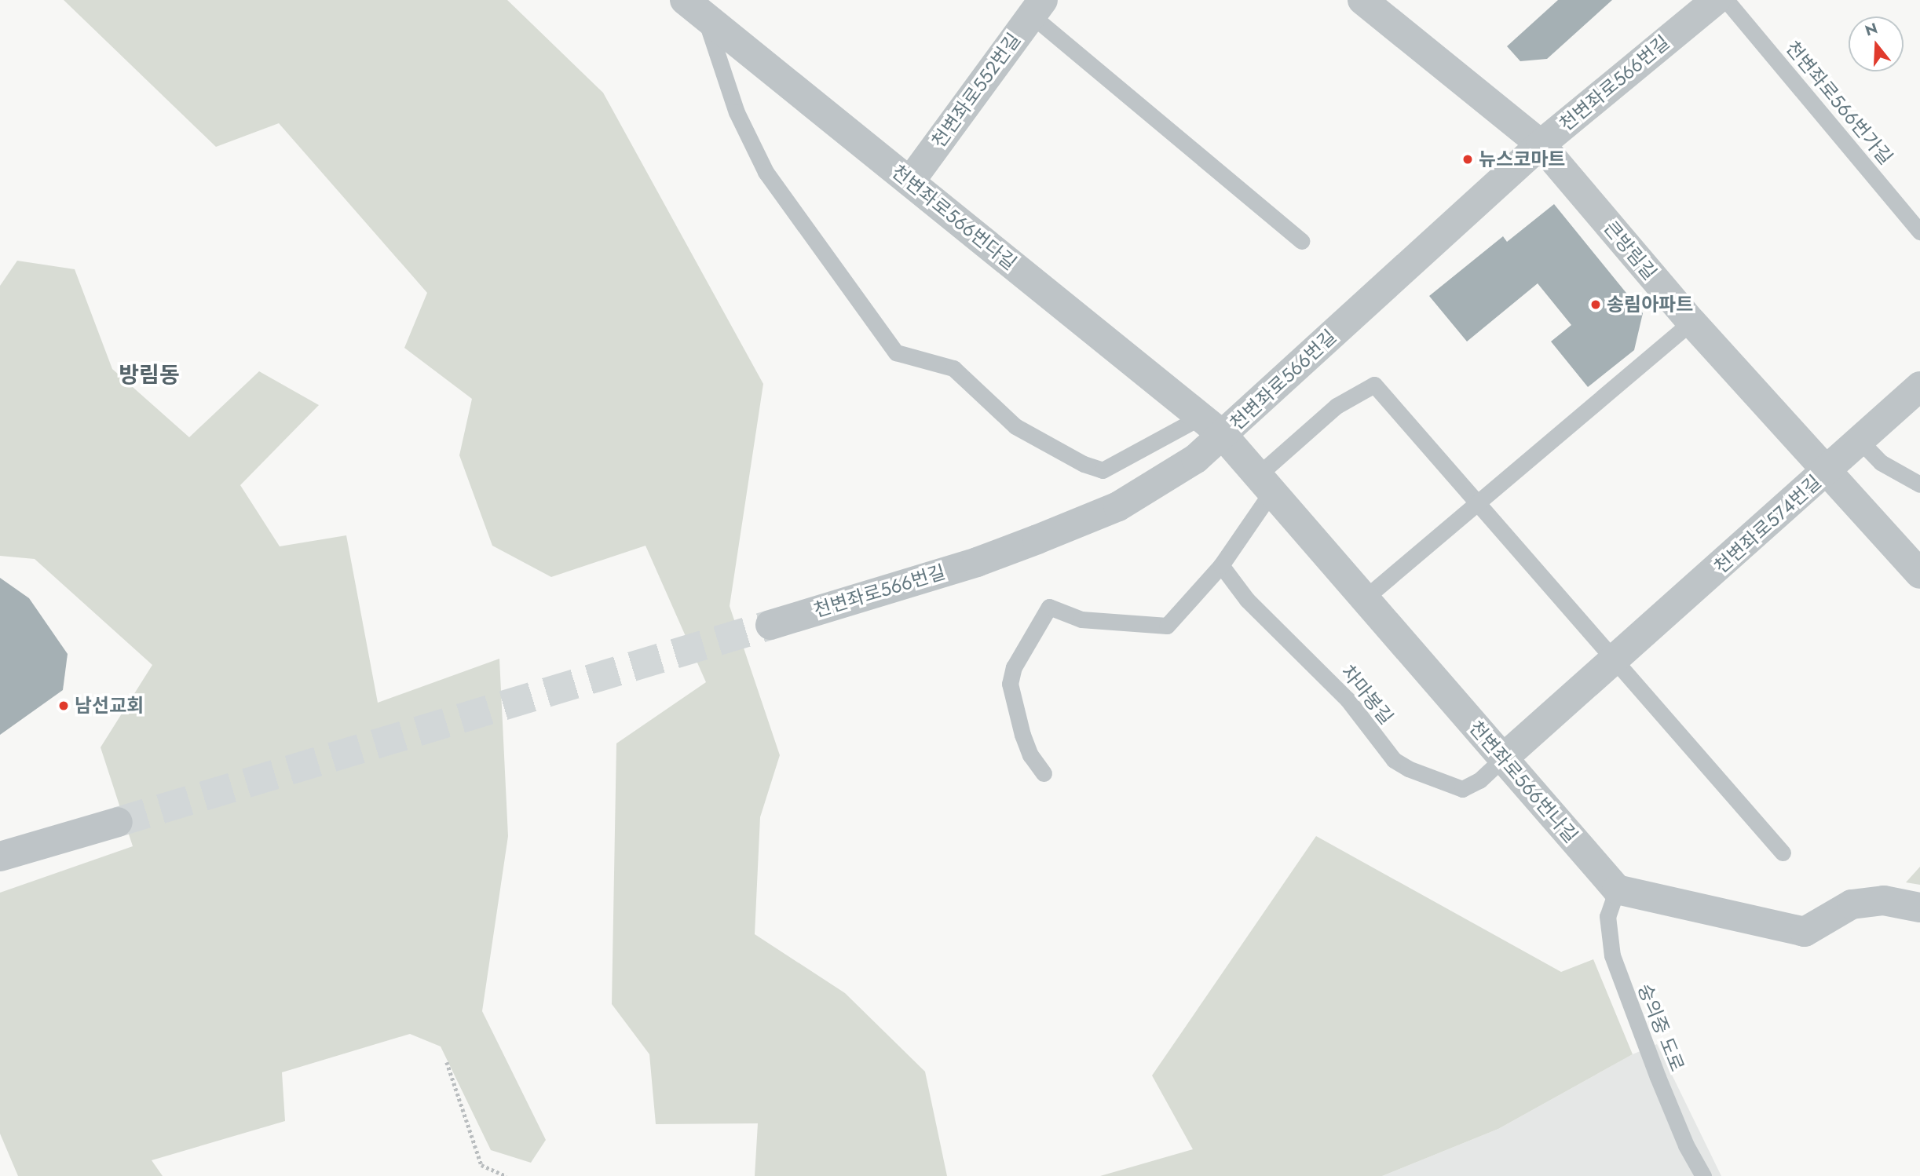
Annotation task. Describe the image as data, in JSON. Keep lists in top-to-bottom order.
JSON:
{
  "streets": {
    "street": [
      "천변좌로566번길",
      "천변좌로552번길",
      "천변좌로566번다길",
      "큰방림길",
      "천변좌로574번길",
      "천변좌로566번나길"
    ],
    "lane": ["천변좌로566번가길", "차마봉길", "숭의중 도로"]
  },
  "crossings": [
    ["천변좌로566번길", "천변좌로566번다길"],
    ["천변좌로566번길", "큰방림길"],
    ["천변좌로566번길", "천변좌로566번나길"],
    ["천변좌로552번길", "천변좌로566번다길"],
    ["천변좌로566번다길", "천변좌로566번나길"],
    ["큰방림길", "천변좌로574번길"],
    ["천변좌로574번길", "차마봉길"],
    ["천변좌로574번길", "천변좌로566번나길"],
    ["차마봉길", "천변좌로566번나길"],
    ["천변좌로566번나길", "숭의중 도로"]
  ],
  "districts": ["방림동"],
  "places": ["뉴스코마트", "송림아파트", "남선교회"],
  "north": "top"
}
